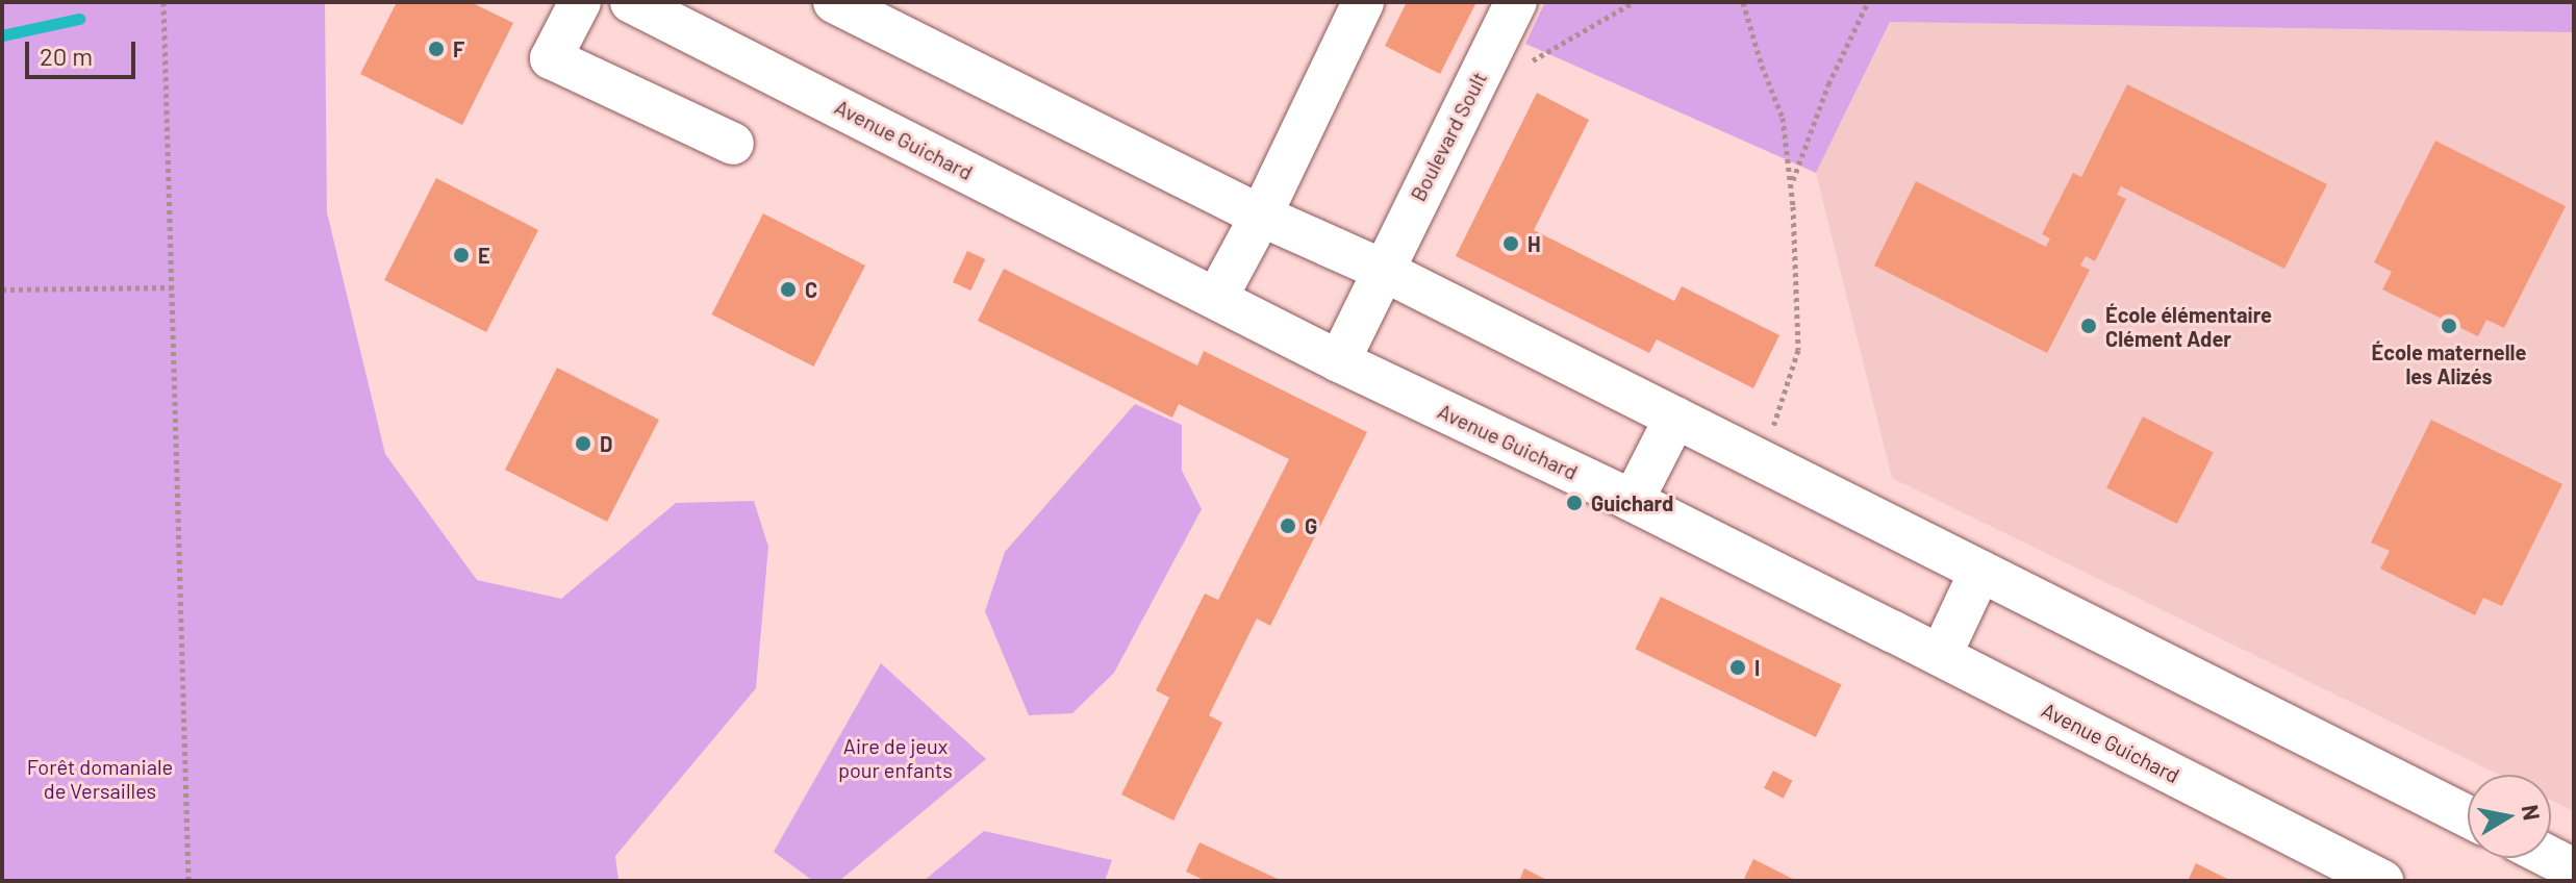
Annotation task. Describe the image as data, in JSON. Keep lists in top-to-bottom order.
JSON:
{
  "streets": {
    "street": ["Boulevard Soult", "Avenue Guichard"]
  },
  "crossings": [
    ["Boulevard Soult", "Avenue Guichard"]
  ],
  "parks": ["Aire de jeux pour enfants", "Forêt domaniale de Versailles"],
  "places": [
    "F",
    "H",
    "E",
    "C",
    "École élémentaire Clément Ader",
    "École maternelle les Alizés",
    "D",
    "Guichard",
    "G",
    "I"
  ],
  "scale_bar": "20 m",
  "north": "right"
}
